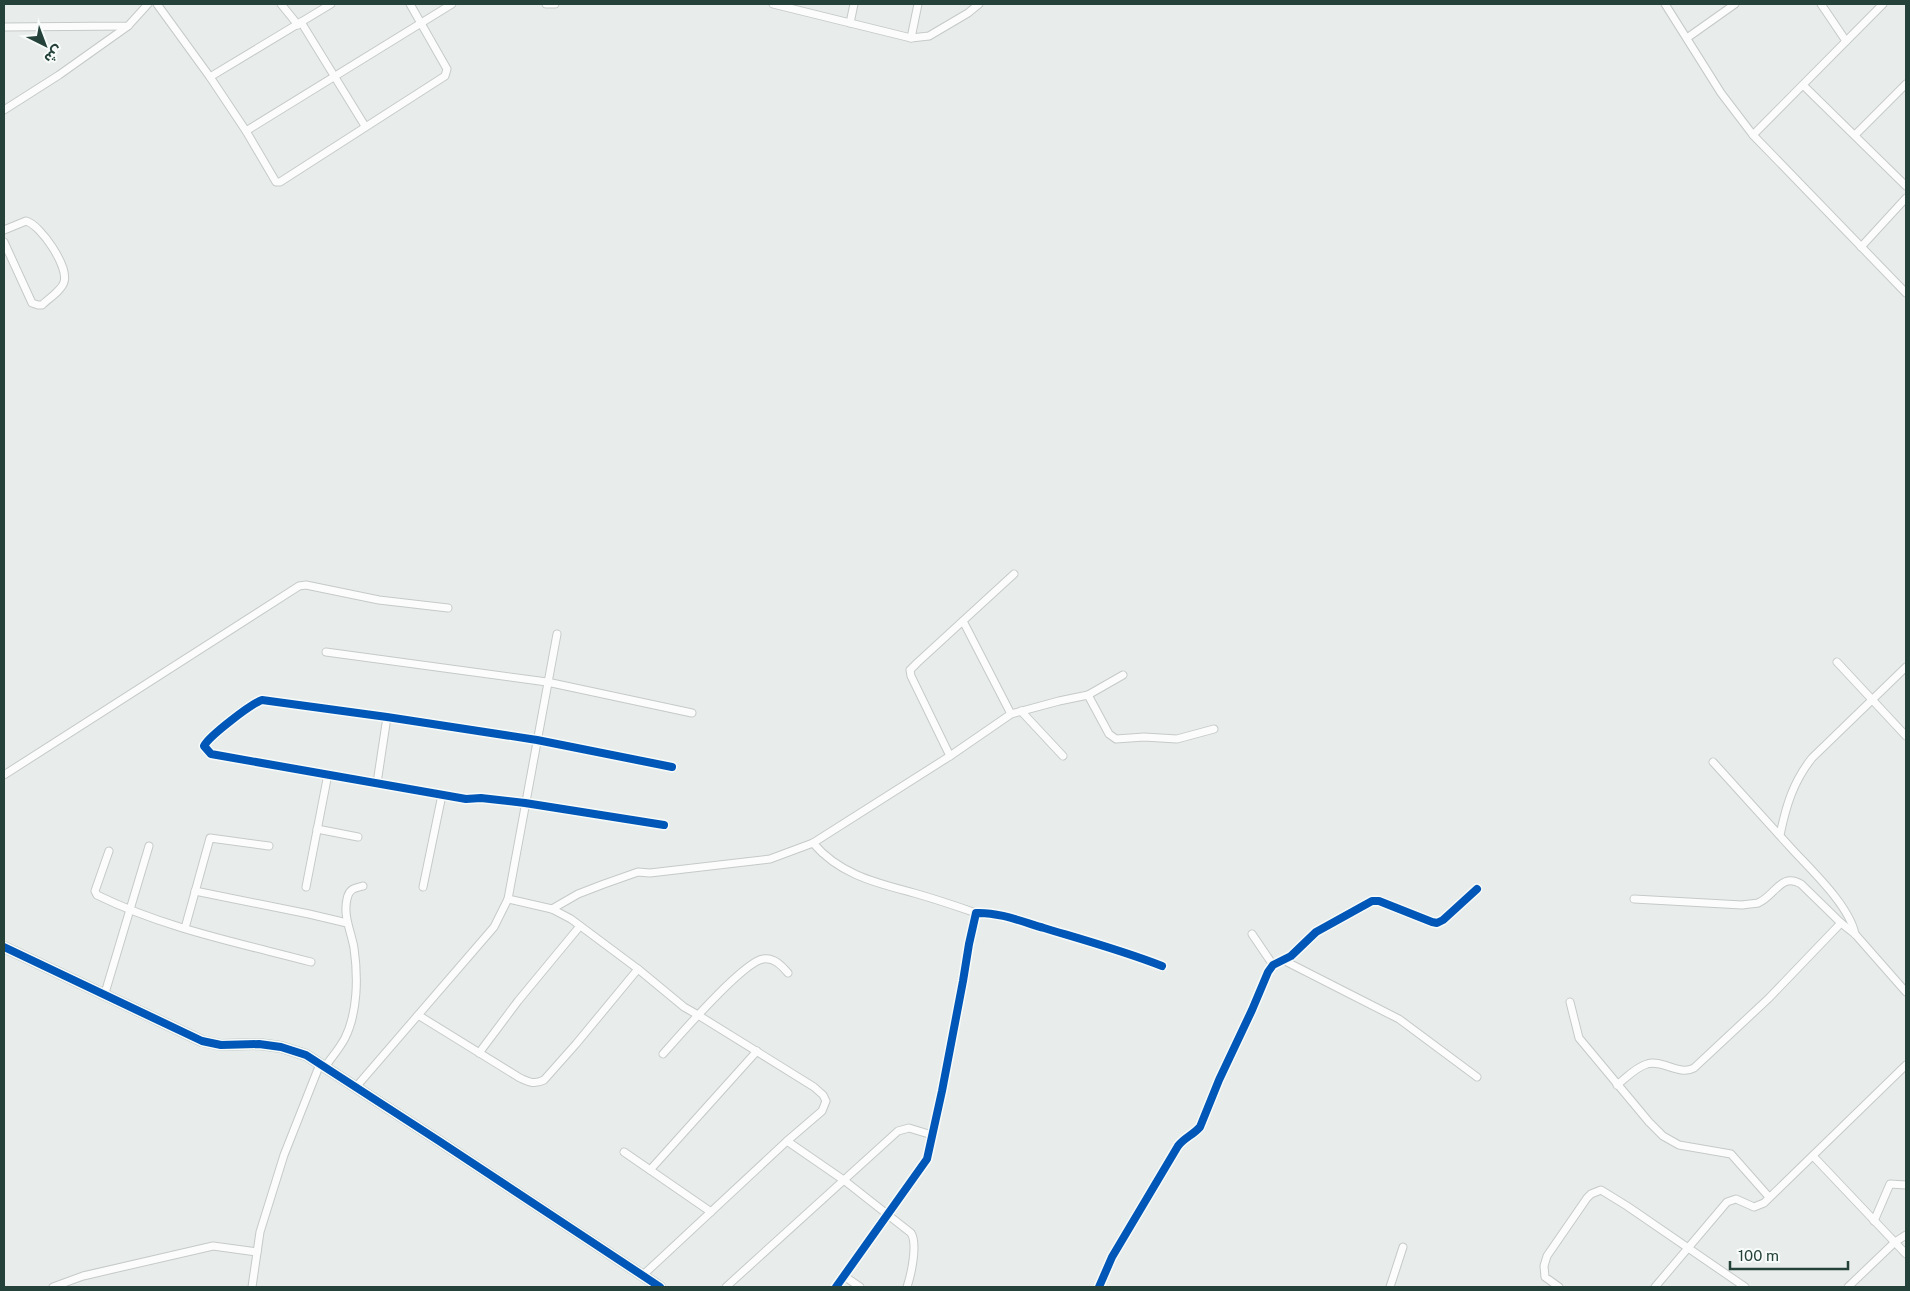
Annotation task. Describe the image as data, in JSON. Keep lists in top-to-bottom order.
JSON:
{
  "scale_bar": "100 m",
  "north": "bottom right"
}
